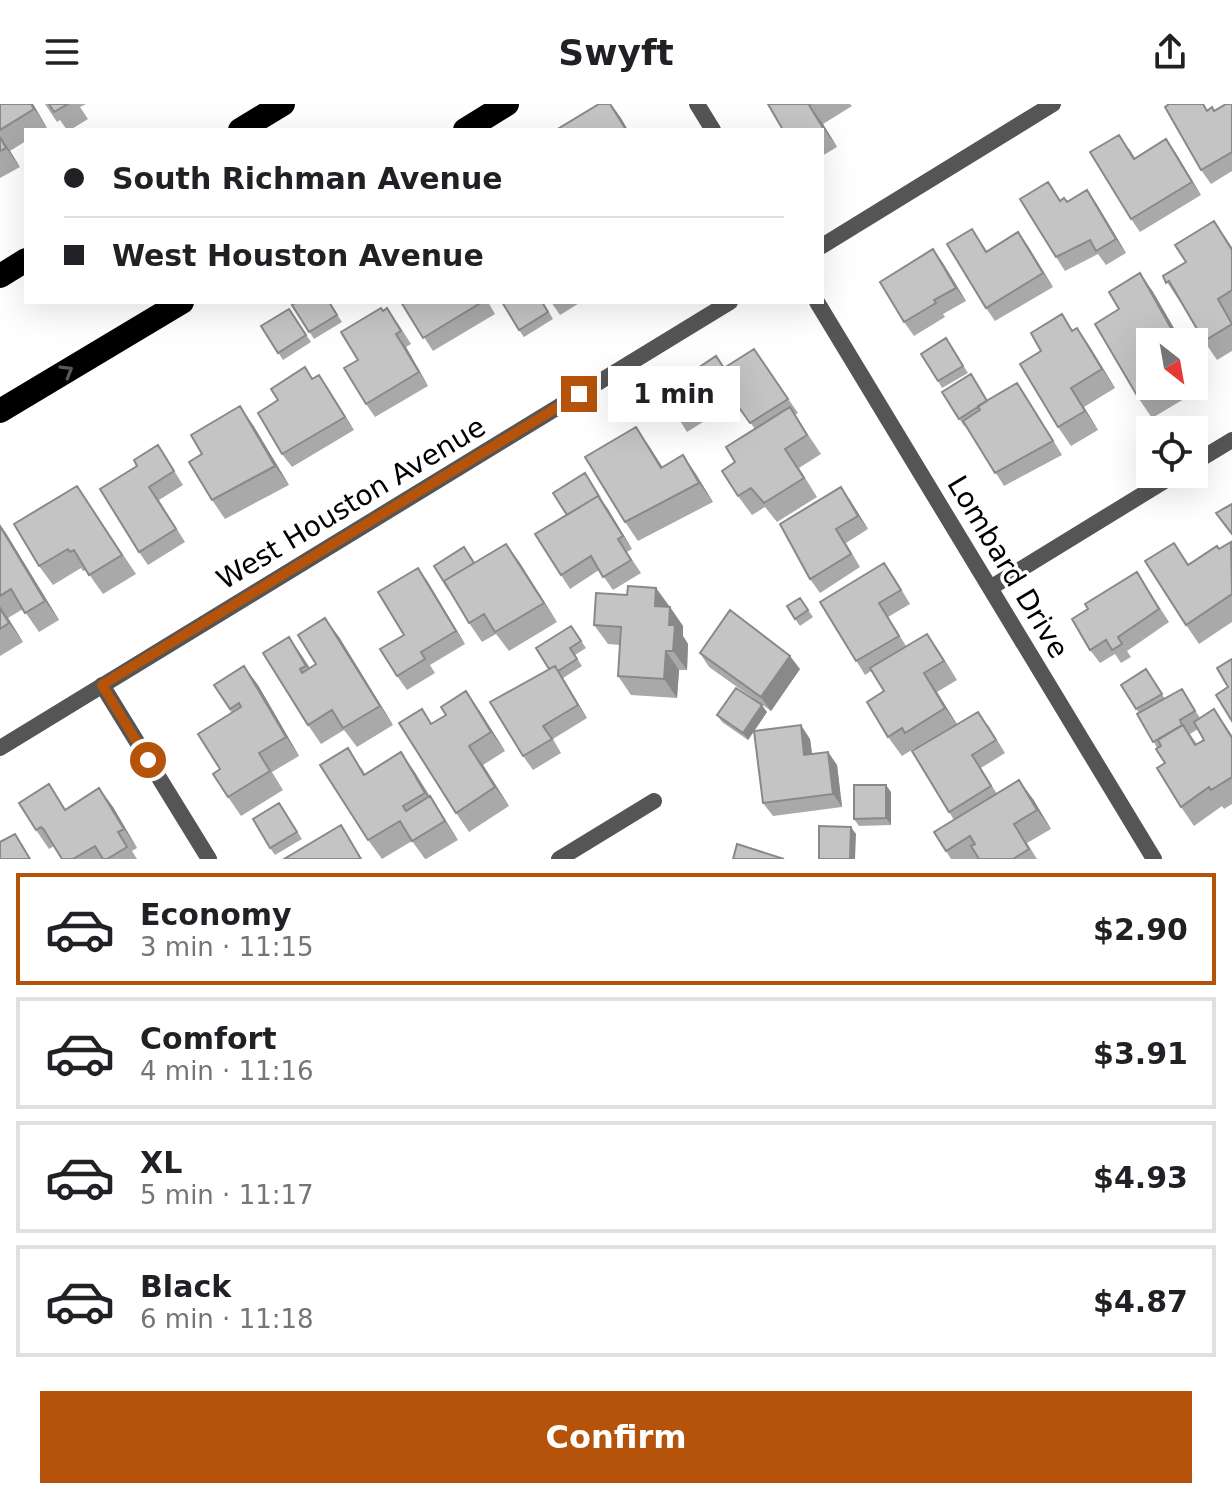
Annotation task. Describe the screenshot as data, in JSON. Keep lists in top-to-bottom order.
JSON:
{
  "streets": {
    "street": ["West Houston Avenue", "Lombard Drive"]
  },
  "north": "bottom right",
  "page": {
    "header": "Swyft",
    "banner": ["South Richman Avenue", "West Houston Avenue"],
    "bubble": "1 min",
    "list": [
      {
        "name": "Economy",
        "note": "3 min · 11:15",
        "value": "$2.90"
      },
      {
        "name": "Comfort",
        "note": "4 min · 11:16",
        "value": "$3.91"
      },
      {
        "name": "XL",
        "note": "5 min · 11:17",
        "value": "$4.93"
      },
      {
        "name": "Black",
        "note": "6 min · 11:18",
        "value": "$4.87"
      }
    ],
    "buttons": "Confirm"
  }
}
